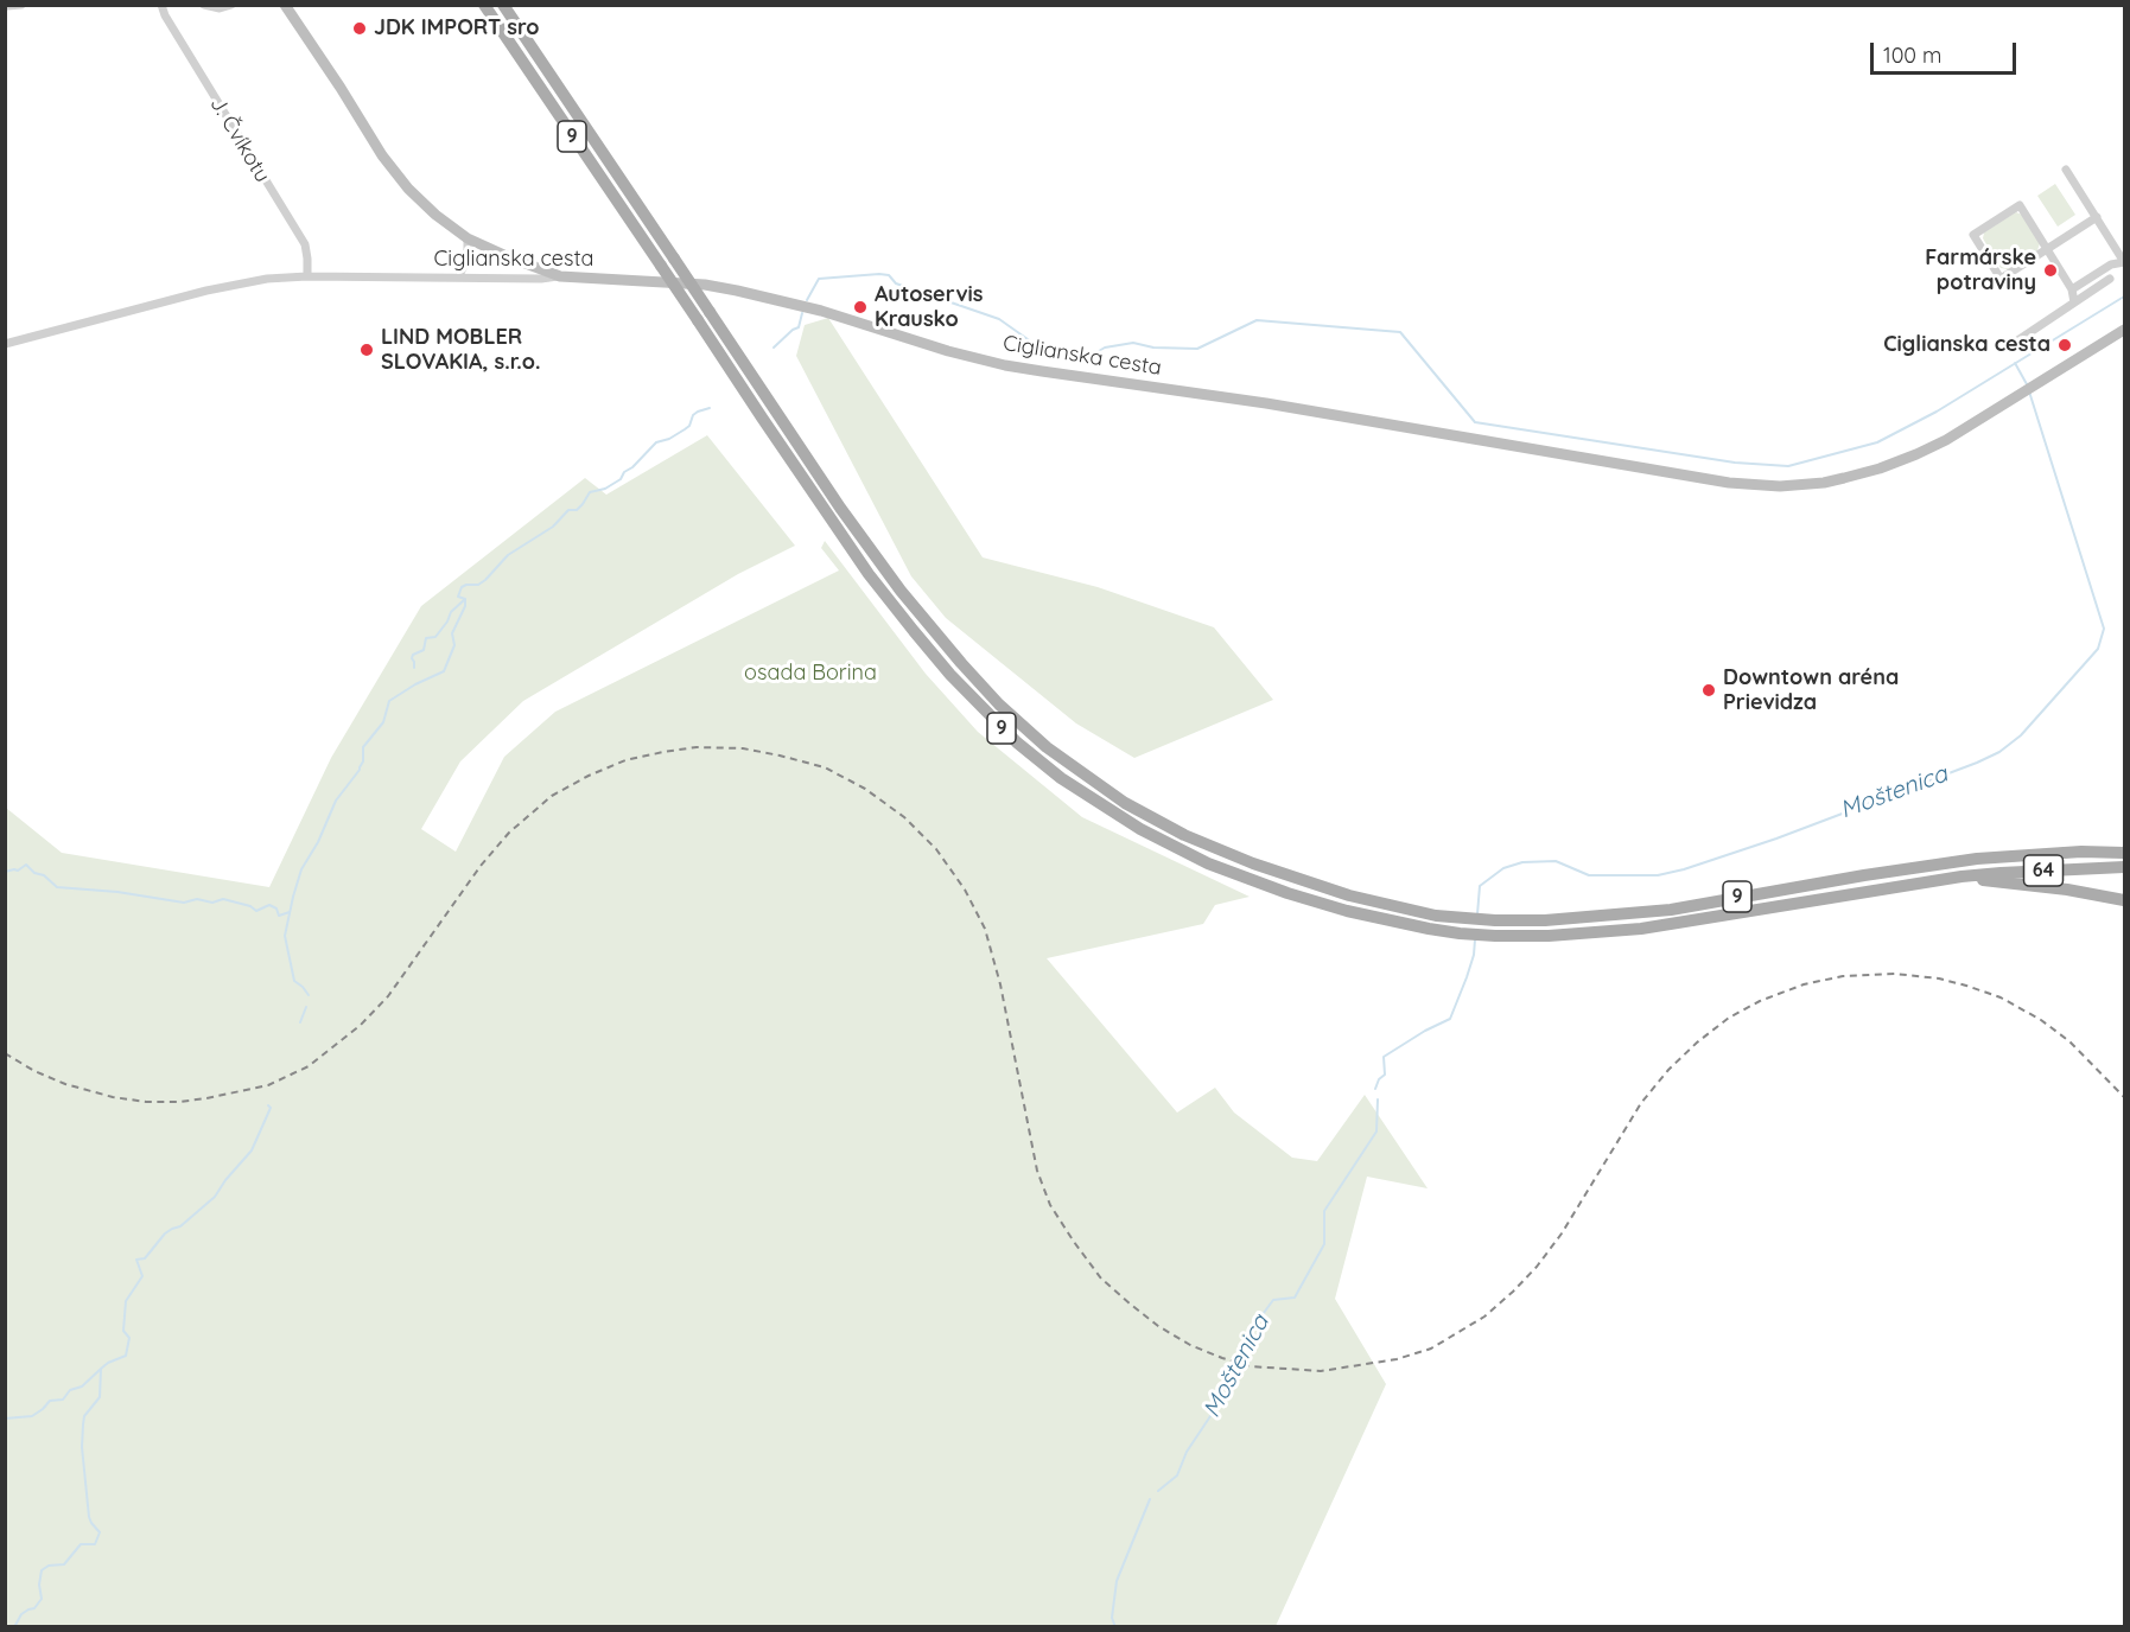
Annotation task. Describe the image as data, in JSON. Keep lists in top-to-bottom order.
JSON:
{
  "streets": {
    "main road": ["9", "64"],
    "street": ["J. Čvíkotu", "Ciglianska cesta"]
  },
  "crossings": [
    ["9", "64"],
    ["J. Čvíkotu", "Ciglianska cesta"]
  ],
  "water": ["Moštenica"],
  "parks": ["osada Borina"],
  "places": [
    "JDK IMPORT sro",
    "Farmárske potraviny",
    "Autoservis Krausko",
    "Ciglianska cesta",
    "LIND MOBLER SLOVAKIA, s.r.o.",
    "Downtown aréna Prievidza"
  ],
  "scale_bar": "100 m"
}
